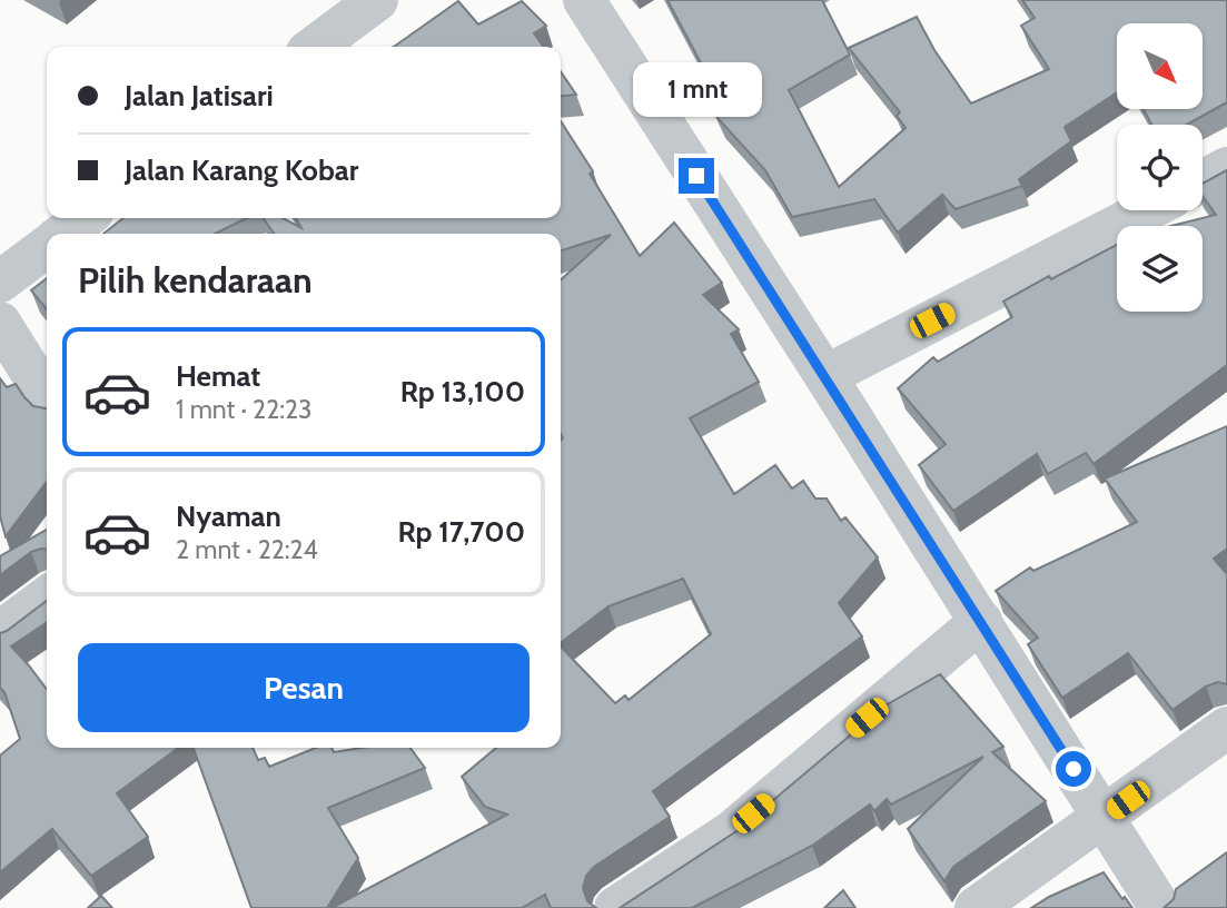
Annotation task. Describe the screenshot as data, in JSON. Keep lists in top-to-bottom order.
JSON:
{
  "north": "bottom right",
  "page": {
    "banner": ["Jalan Jatisari", "Jalan Karang Kobar"],
    "bubble": "1 mnt",
    "heading": "Pilih kendaraan",
    "list": [
      {
        "name": "Hemat",
        "note": "1 mnt · 22:23",
        "value": "Rp 13,100"
      },
      {
        "name": "Nyaman",
        "note": "2 mnt · 22:24",
        "value": "Rp 17,700"
      }
    ],
    "buttons": "Pesan"
  }
}
